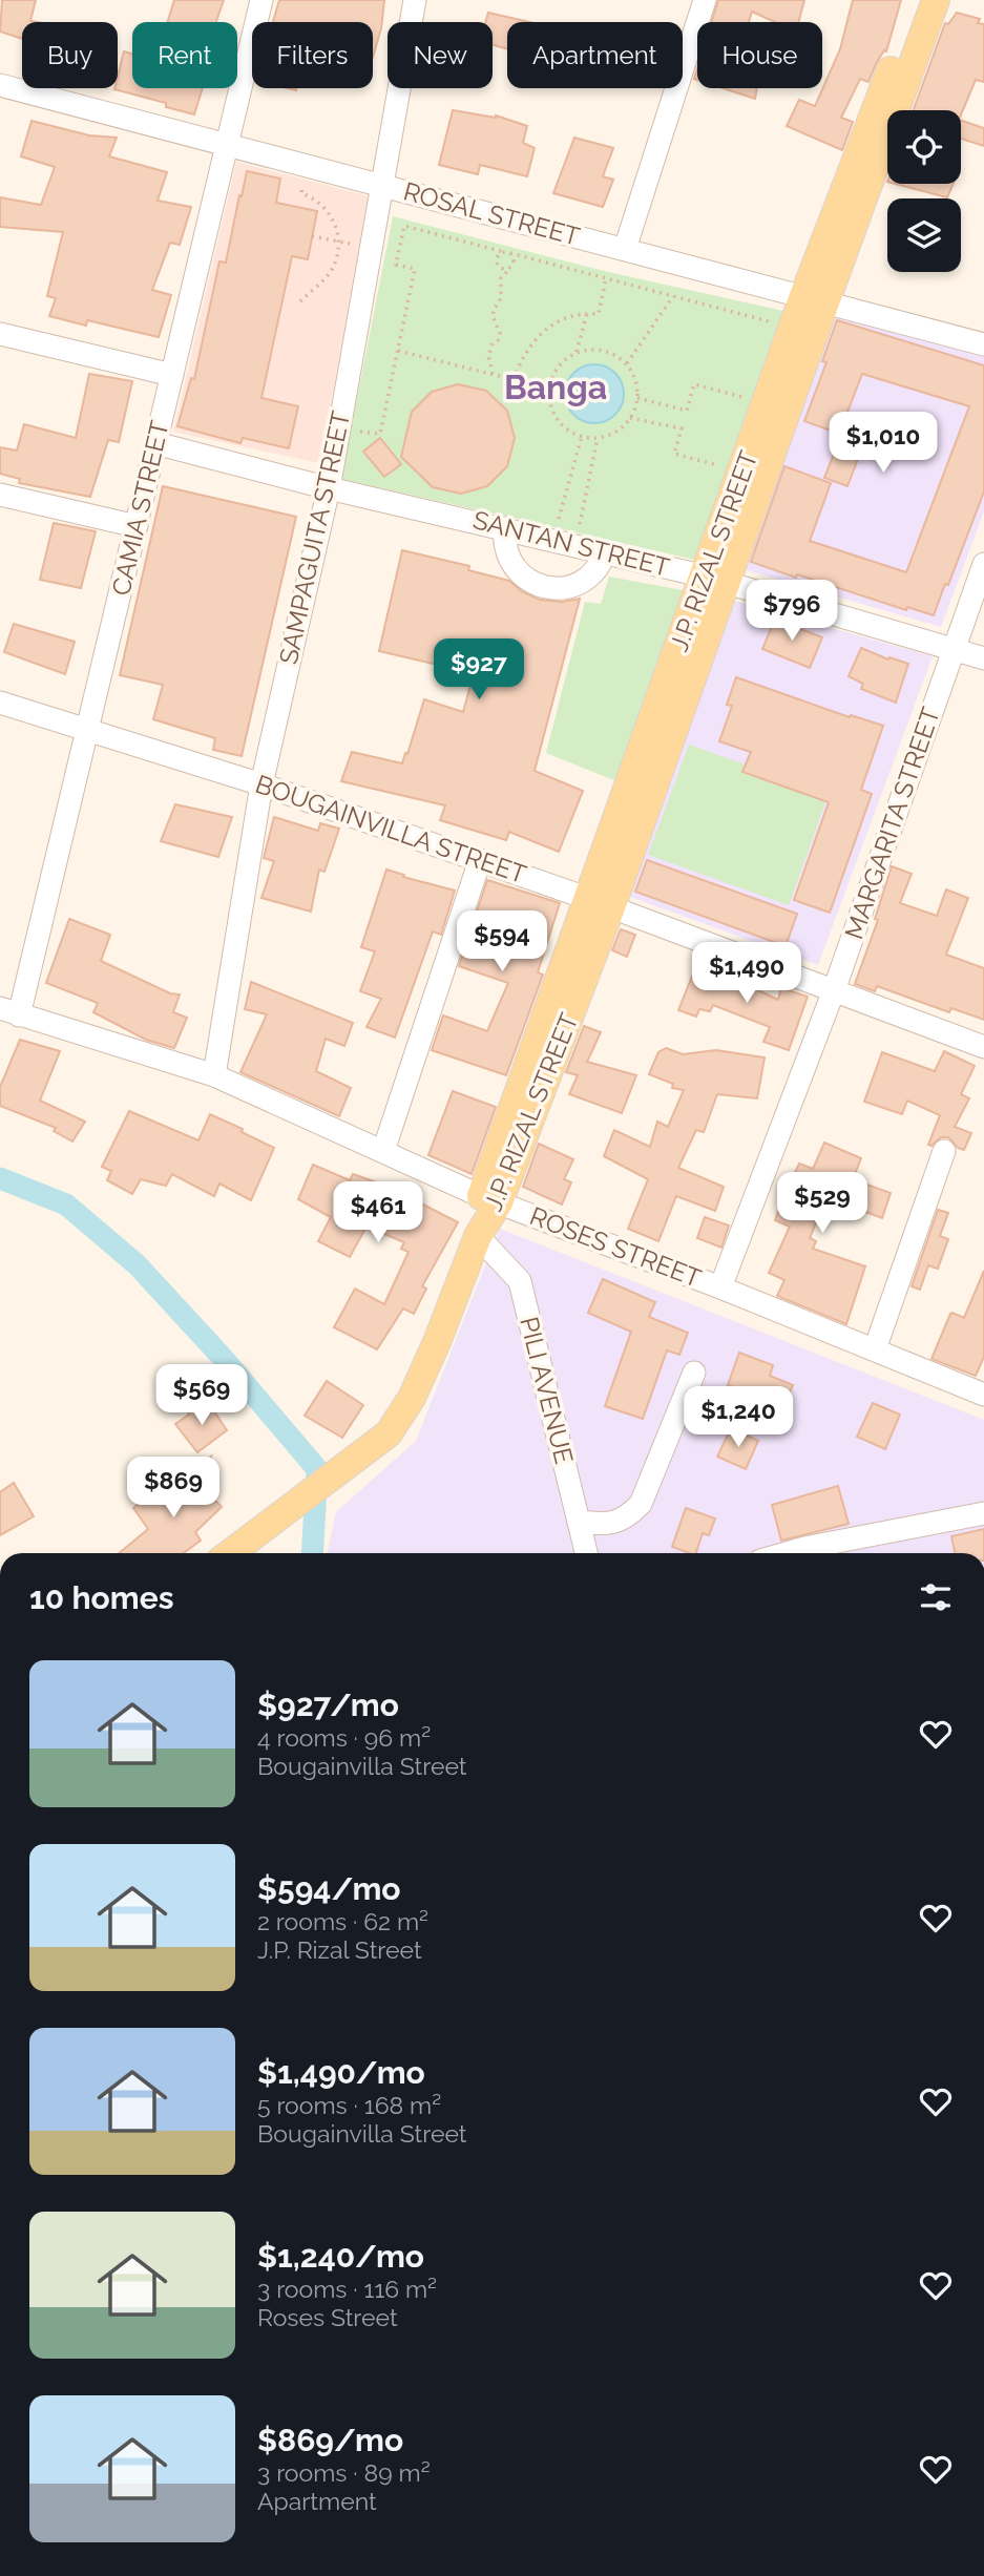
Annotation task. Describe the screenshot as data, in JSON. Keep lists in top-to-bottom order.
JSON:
{
  "streets": {
    "main road": ["J.P. RIZAL STREET"],
    "street": [
      "ROSAL STREET",
      "CAMIA STREET",
      "SAMPAGUITA STREET",
      "SANTAN STREET",
      "MARGARITA STREET",
      "BOUGAINVILLA STREET",
      "ROSES STREET",
      "PILI AVENUE"
    ]
  },
  "crossings": [
    ["ROSAL STREET", "CAMIA STREET"],
    ["ROSAL STREET", "SAMPAGUITA STREET"],
    ["ROSAL STREET", "J.P. RIZAL STREET"],
    ["CAMIA STREET", "SANTAN STREET"],
    ["CAMIA STREET", "BOUGAINVILLA STREET"],
    ["CAMIA STREET", "ROSES STREET"],
    ["SAMPAGUITA STREET", "SANTAN STREET"],
    ["SAMPAGUITA STREET", "BOUGAINVILLA STREET"],
    ["SAMPAGUITA STREET", "ROSES STREET"],
    ["SANTAN STREET", "J.P. RIZAL STREET"],
    ["SANTAN STREET", "MARGARITA STREET"],
    ["J.P. RIZAL STREET", "BOUGAINVILLA STREET"],
    ["J.P. RIZAL STREET", "ROSES STREET"],
    ["J.P. RIZAL STREET", "PILI AVENUE"],
    ["MARGARITA STREET", "BOUGAINVILLA STREET"],
    ["MARGARITA STREET", "ROSES STREET"]
  ],
  "districts": ["Banga"],
  "page": {
    "chip": [
      "Buy",
      "Rent",
      "Filters",
      "New",
      "Apartment",
      "House"
    ],
    "price": [
      "$1,010",
      "$796",
      "$927",
      "$594",
      "$1,490",
      "$529",
      "$461",
      "$569",
      "$1,240",
      "$869"
    ],
    "heading": "10 homes",
    "list": [
      {
        "name": "$927/mo",
        "note": "4 rooms · 96 m² · Bougainvilla Street"
      },
      {
        "name": "$594/mo",
        "note": "2 rooms · 62 m² · J.P. Rizal Street"
      },
      {
        "name": "$1,490/mo",
        "note": "5 rooms · 168 m² · Bougainvilla Street"
      },
      {
        "name": "$1,240/mo",
        "note": "3 rooms · 116 m² · Roses Street"
      },
      {
        "name": "$869/mo",
        "note": "3 rooms · 89 m² · Apartment"
      }
    ]
  }
}
